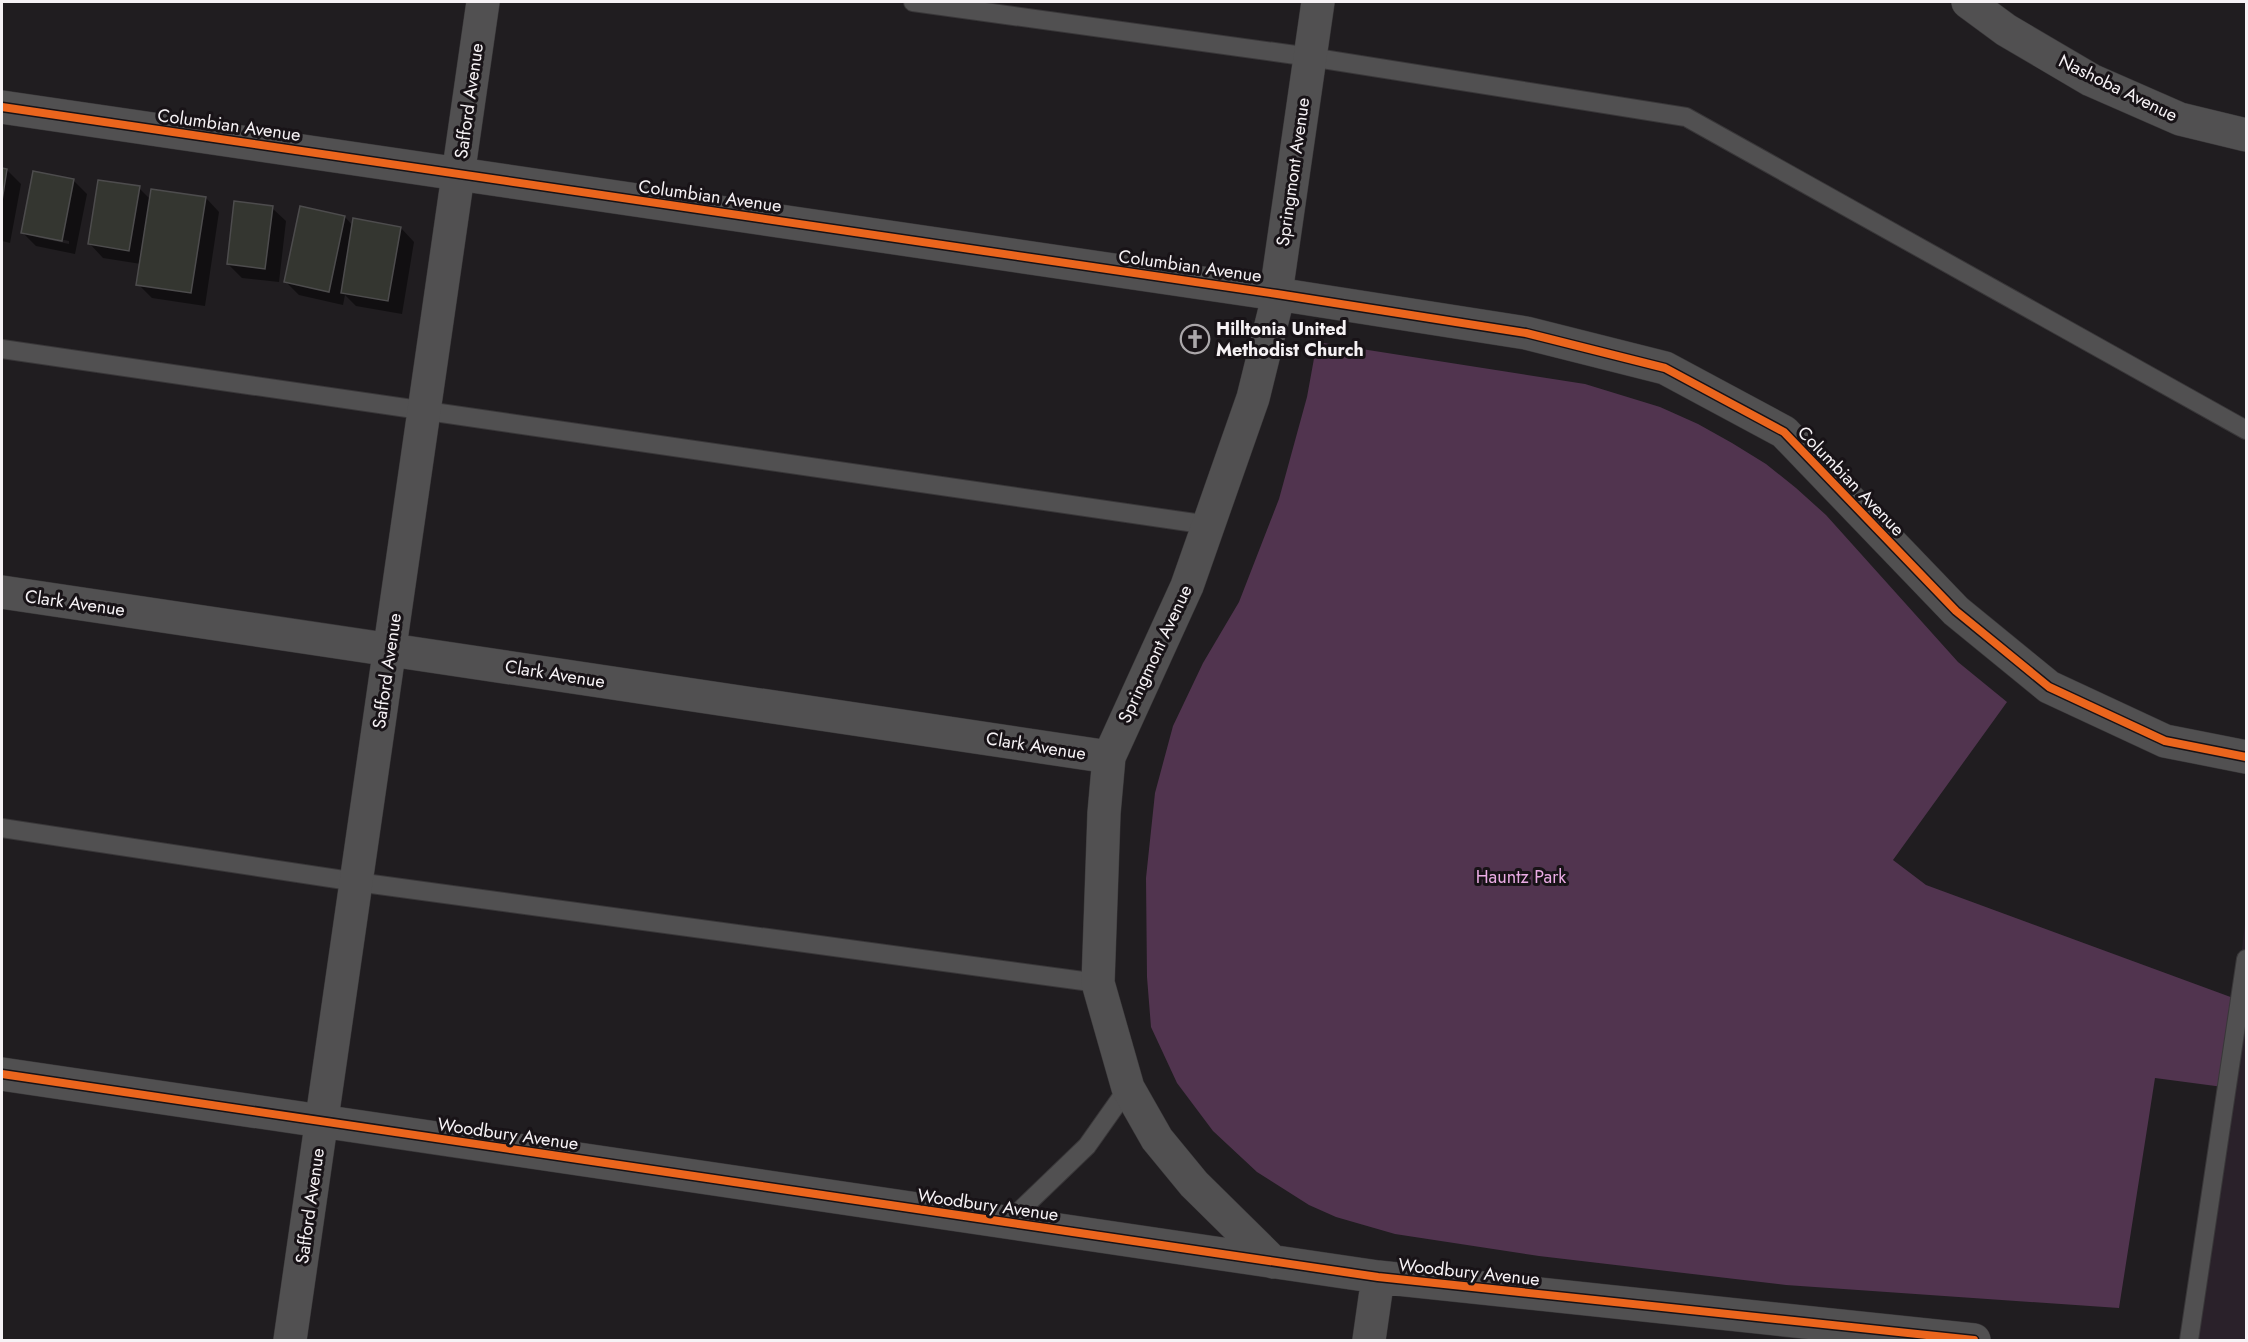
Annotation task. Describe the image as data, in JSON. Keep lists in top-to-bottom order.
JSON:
{
  "streets": {
    "street": [
      "Nashoba Avenue",
      "Safford Avenue",
      "Columbian Avenue",
      "Springmont Avenue",
      "Clark Avenue",
      "Woodbury Avenue"
    ]
  },
  "crossings": [
    ["Safford Avenue", "Columbian Avenue"],
    ["Safford Avenue", "Clark Avenue"],
    ["Safford Avenue", "Woodbury Avenue"],
    ["Columbian Avenue", "Springmont Avenue"],
    ["Springmont Avenue", "Clark Avenue"],
    ["Springmont Avenue", "Woodbury Avenue"]
  ],
  "parks": ["Hauntz Park"],
  "places": {
    "church": ["Hilltonia United Methodist Church"]
  }
}
